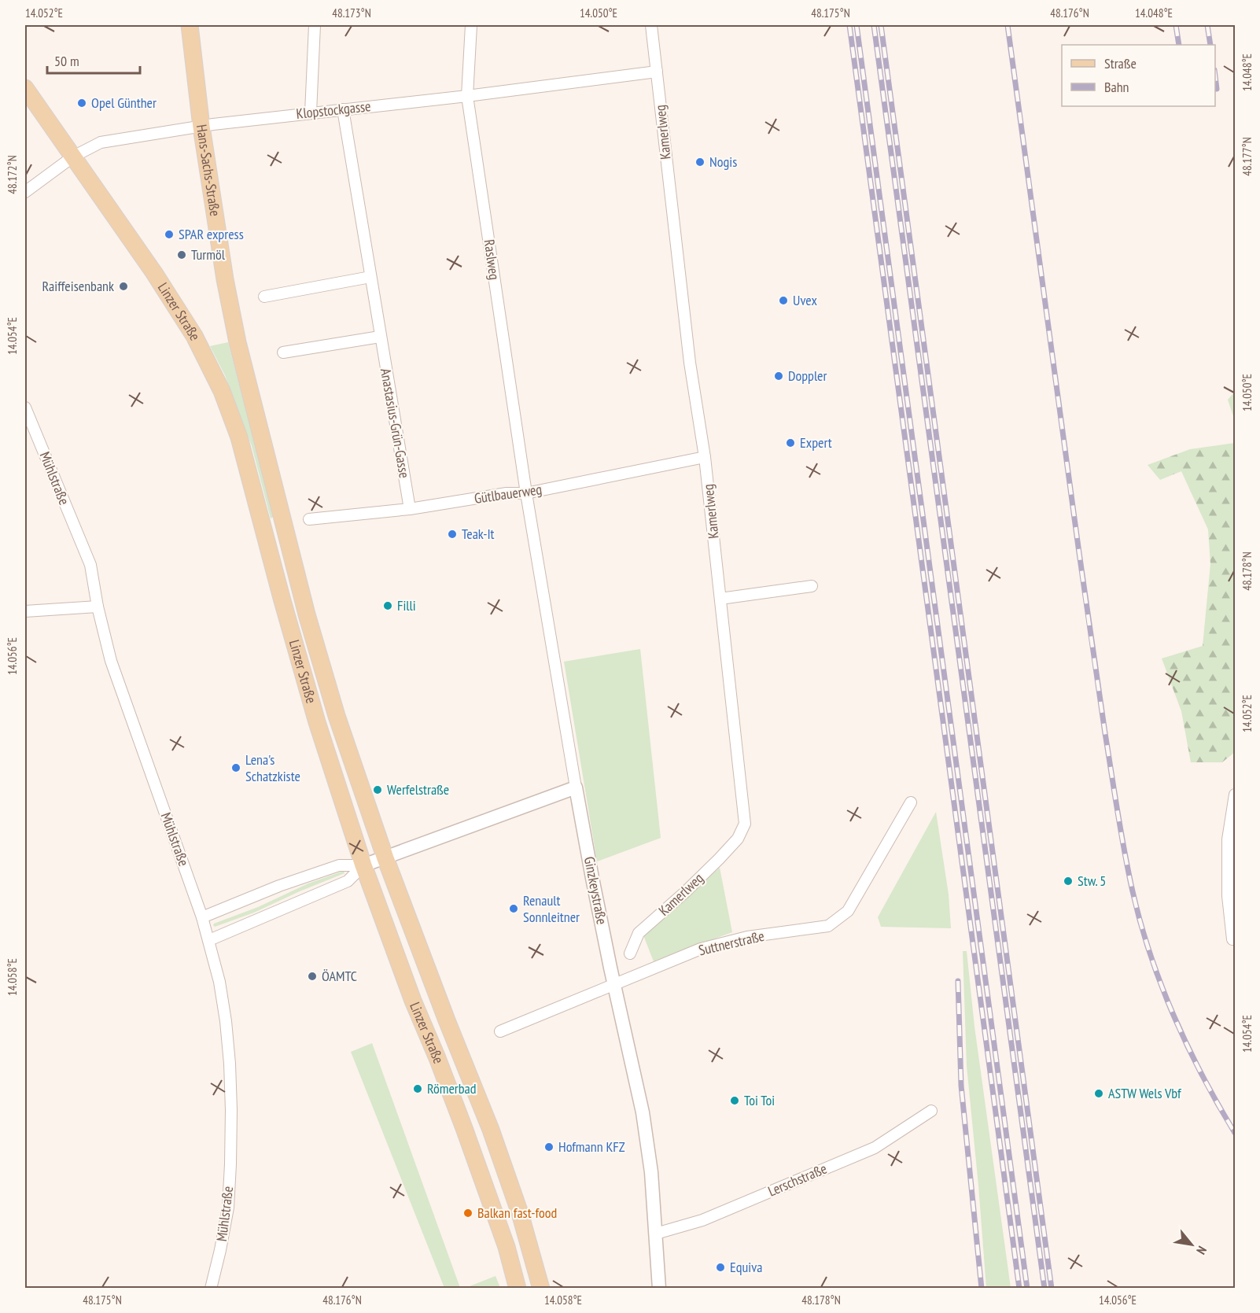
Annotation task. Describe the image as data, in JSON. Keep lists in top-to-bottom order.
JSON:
{
  "streets": {
    "main road": ["Hans-Sachs-Straße", "Linzer Straße"],
    "street": [
      "Klopstockgasse",
      "Kamerlweg",
      "Raslweg",
      "Anastasius-Grün-Gasse",
      "Mühlstraße",
      "Gütlbauerweg",
      "Ginzkeystraße",
      "Suttnerstraße",
      "Lerschstraße"
    ]
  },
  "crossings": [
    ["Klopstockgasse", "Kamerlweg"],
    ["Klopstockgasse", "Hans-Sachs-Straße"],
    ["Klopstockgasse", "Raslweg"],
    ["Klopstockgasse", "Linzer Straße"],
    ["Klopstockgasse", "Anastasius-Grün-Gasse"],
    ["Kamerlweg", "Gütlbauerweg"],
    ["Hans-Sachs-Straße", "Linzer Straße"],
    ["Raslweg", "Gütlbauerweg"],
    ["Raslweg", "Ginzkeystraße"],
    ["Anastasius-Grün-Gasse", "Gütlbauerweg"],
    ["Gütlbauerweg", "Ginzkeystraße"],
    ["Ginzkeystraße", "Suttnerstraße"],
    ["Ginzkeystraße", "Lerschstraße"]
  ],
  "places": [
    "Opel Günther",
    "Nogis",
    "SPAR express",
    "Turmöl",
    "Raiffeisenbank",
    "Uvex",
    "Doppler",
    "Expert",
    "Teak-It",
    "Filli",
    "Lena's Schatzkiste",
    "Werfelstraße",
    "Stw. 5",
    "Renault Sonnleitner",
    "ÖAMTC",
    "Römerbad",
    "ASTW Wels Vbf",
    "Toi Toi",
    "Hofmann KFZ",
    "Balkan fast-food",
    "Equiva"
  ],
  "legend": ["Straße", "Bahn"],
  "scale_bar": "50 m",
  "north": "bottom right",
  "coordinates": [
    "14.052°E",
    "48.173°N",
    "14.050°E",
    "48.175°N",
    "48.176°N",
    "14.048°E",
    "48.177°N",
    "48.172°N",
    "14.054°E",
    "48.178°N",
    "14.056°E",
    "14.058°E"
  ]
}
